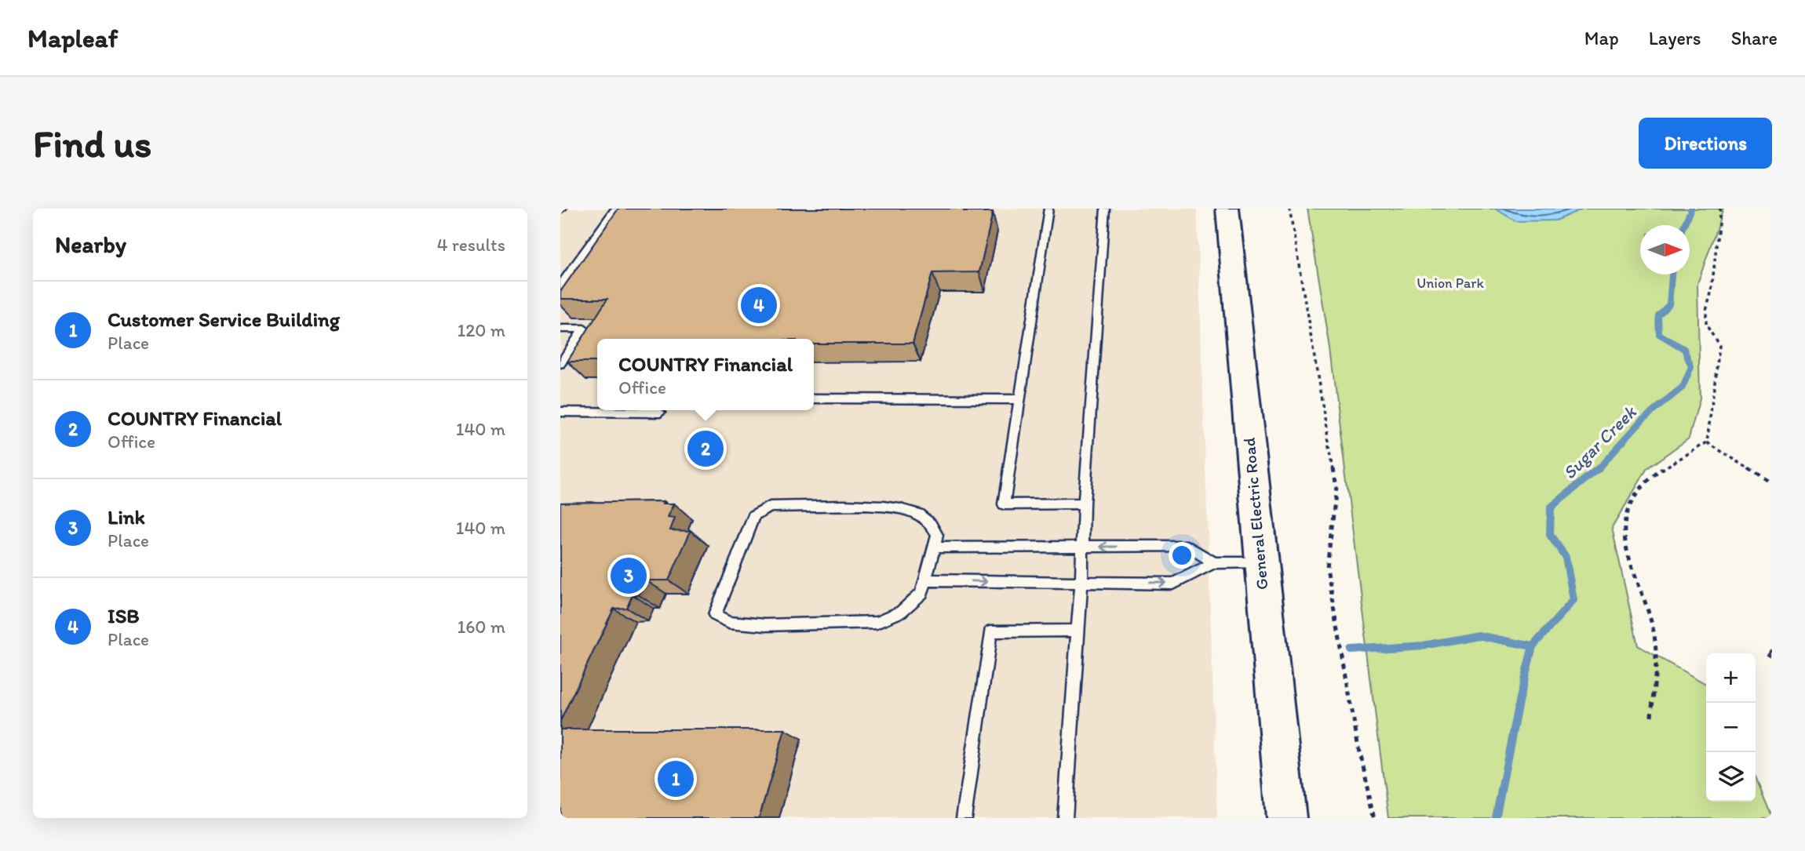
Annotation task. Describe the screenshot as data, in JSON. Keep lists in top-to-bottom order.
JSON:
{
  "streets": {
    "main road": ["General Electric Road"]
  },
  "water": ["Sugar Creek"],
  "parks": ["Union Park"],
  "north": "right",
  "page": {
    "header": "Mapleaf",
    "nav": ["Map", "Layers", "Share"],
    "buttons": "Directions",
    "title": "Find us",
    "heading": ["Nearby", "4 results"],
    "list": [
      {
        "mark": "1",
        "name": "Customer Service Building",
        "note": "Place",
        "value": "120 m"
      },
      {
        "mark": "2",
        "name": "COUNTRY Financial",
        "note": "Office",
        "value": "140 m"
      },
      {
        "mark": "3",
        "name": "Link",
        "note": "Place",
        "value": "140 m"
      },
      {
        "mark": "4",
        "name": "ISB",
        "note": "Place",
        "value": "160 m"
      }
    ],
    "pins": [
      "4",
      "2",
      "3",
      "1"
    ],
    "popup": ["COUNTRY Financial", "Office"],
    "map_buttons": ["+", "−"]
  }
}
